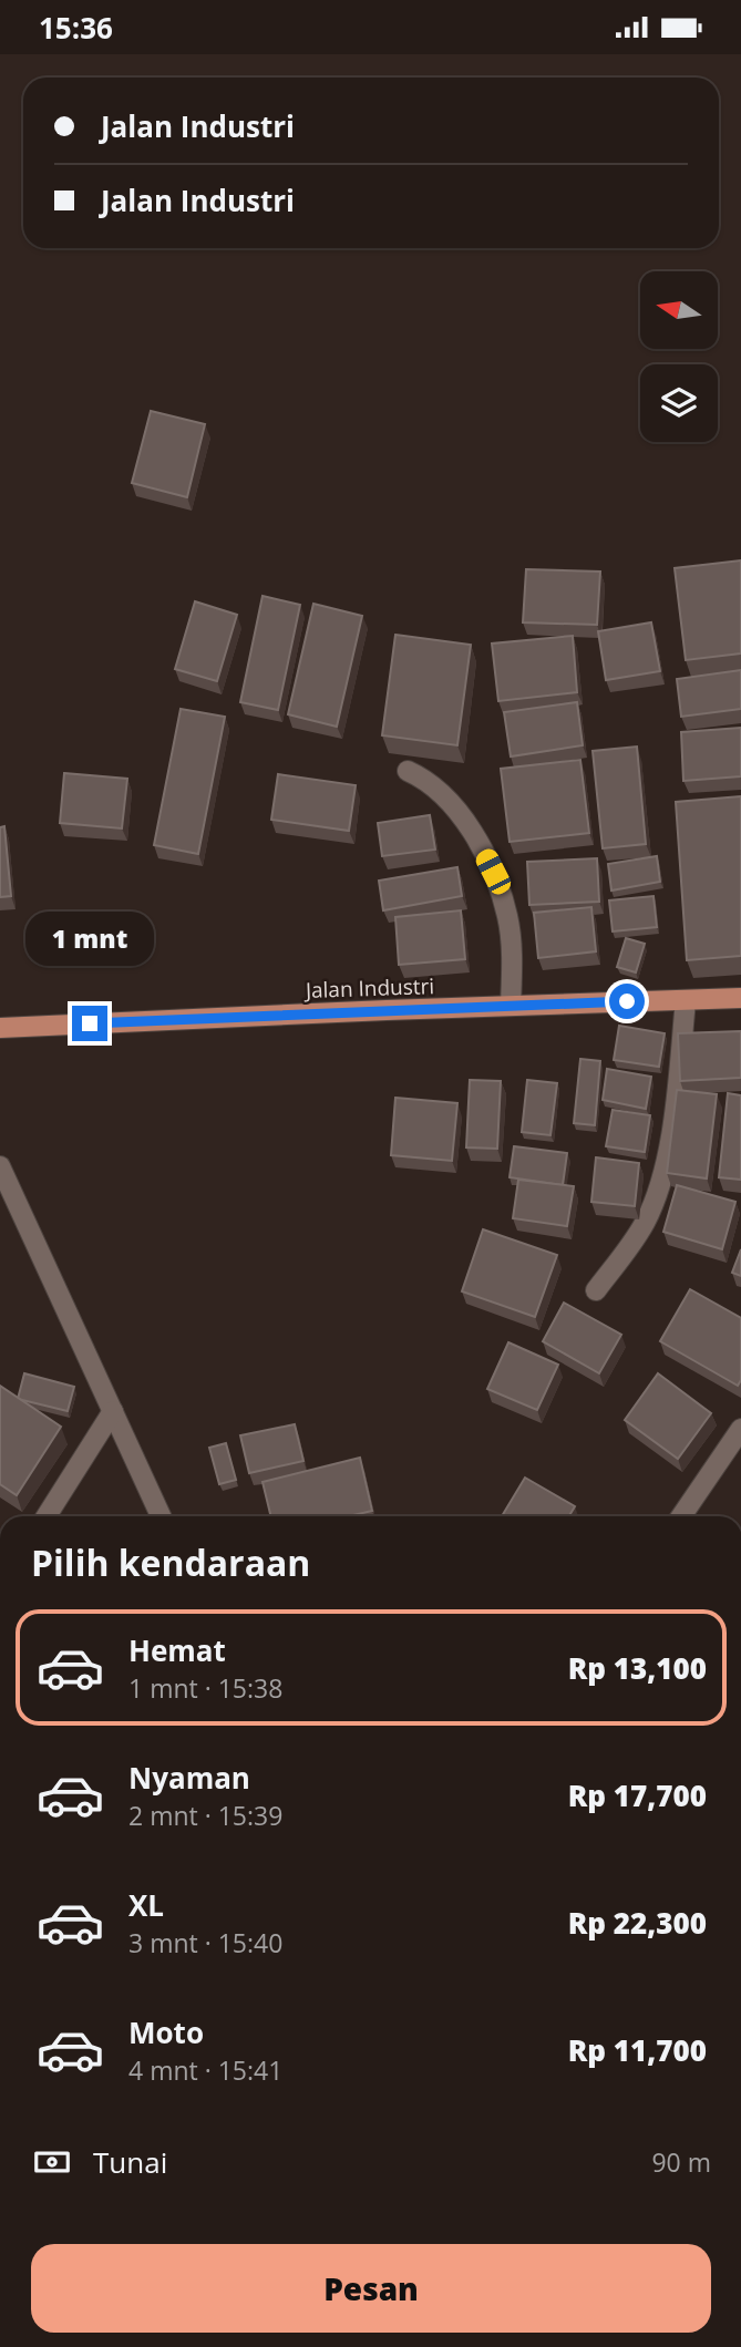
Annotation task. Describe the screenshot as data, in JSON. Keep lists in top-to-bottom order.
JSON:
{
  "streets": {
    "main road": ["Jalan Industri"]
  },
  "north": "left",
  "page": {
    "status": "15:36",
    "banner": ["Jalan Industri", "Jalan Industri"],
    "bubble": "1 mnt",
    "heading": "Pilih kendaraan",
    "list": [
      {
        "name": "Hemat",
        "note": "1 mnt · 15:38",
        "value": "Rp 13,100"
      },
      {
        "name": "Nyaman",
        "note": "2 mnt · 15:39",
        "value": "Rp 17,700"
      },
      {
        "name": "XL",
        "note": "3 mnt · 15:40",
        "value": "Rp 22,300"
      },
      {
        "name": "Moto",
        "note": "4 mnt · 15:41",
        "value": "Rp 11,700"
      }
    ],
    "pay": ["Tunai", "90 m"],
    "buttons": "Pesan"
  }
}
